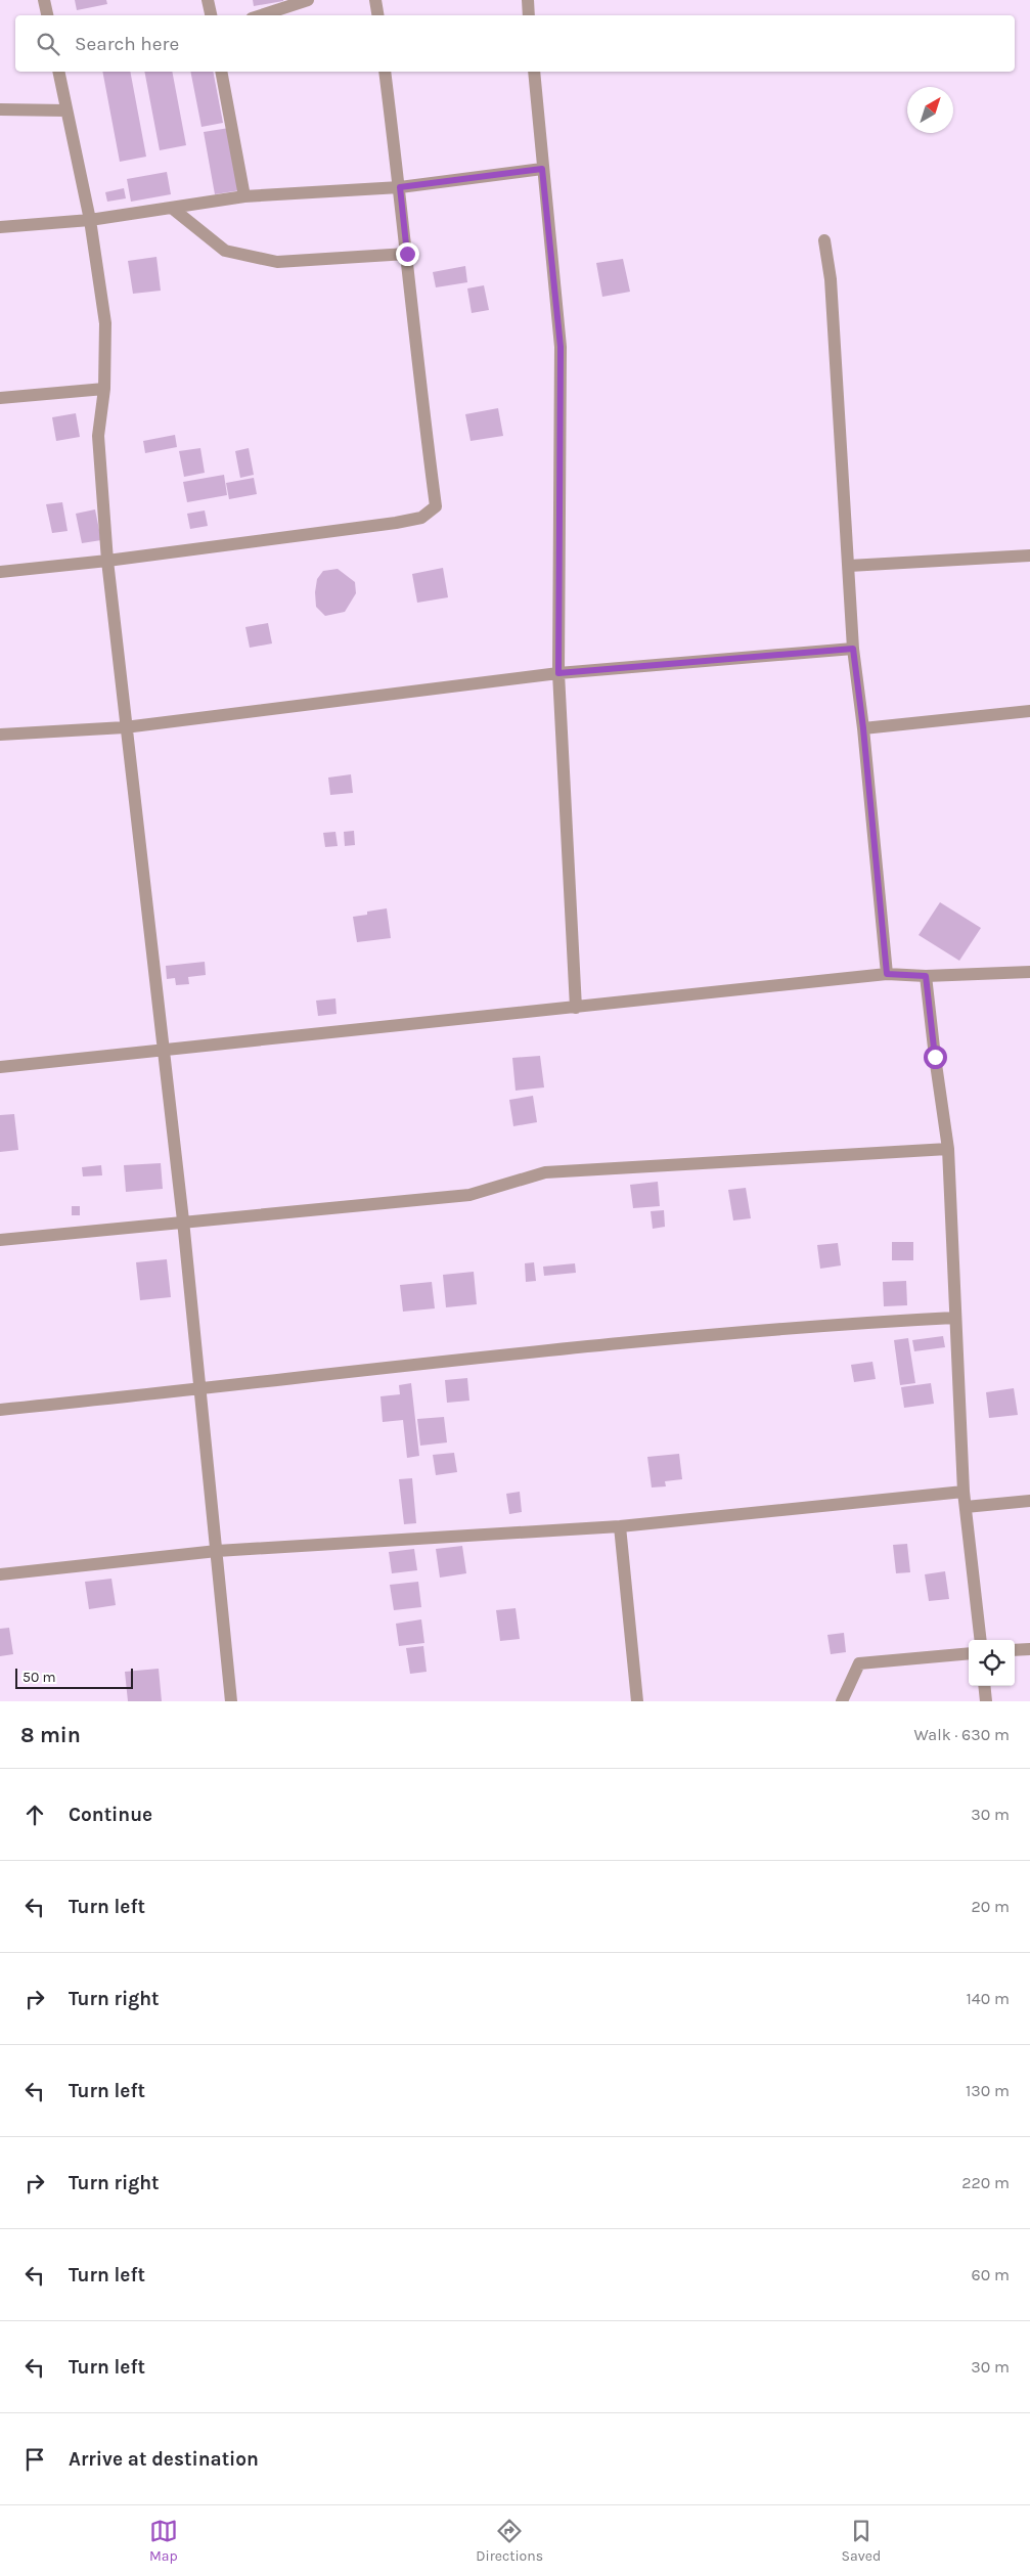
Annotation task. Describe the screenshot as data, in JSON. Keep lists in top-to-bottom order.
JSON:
{
  "scale_bar": "50 m",
  "north": "top right",
  "page": {
    "search": "Search here",
    "scale": "50 m",
    "heading": ["8 min", "Walk · 630 m"],
    "list": [
      ["Continue", "30 m"],
      ["Turn left", "20 m"],
      ["Turn right", "140 m"],
      ["Turn left", "130 m"],
      ["Turn right", "220 m"],
      ["Turn left", "60 m"],
      ["Turn left", "30 m"],
      "Arrive at destination"
    ],
    "nav": ["Map", "Directions", "Saved"]
  }
}
